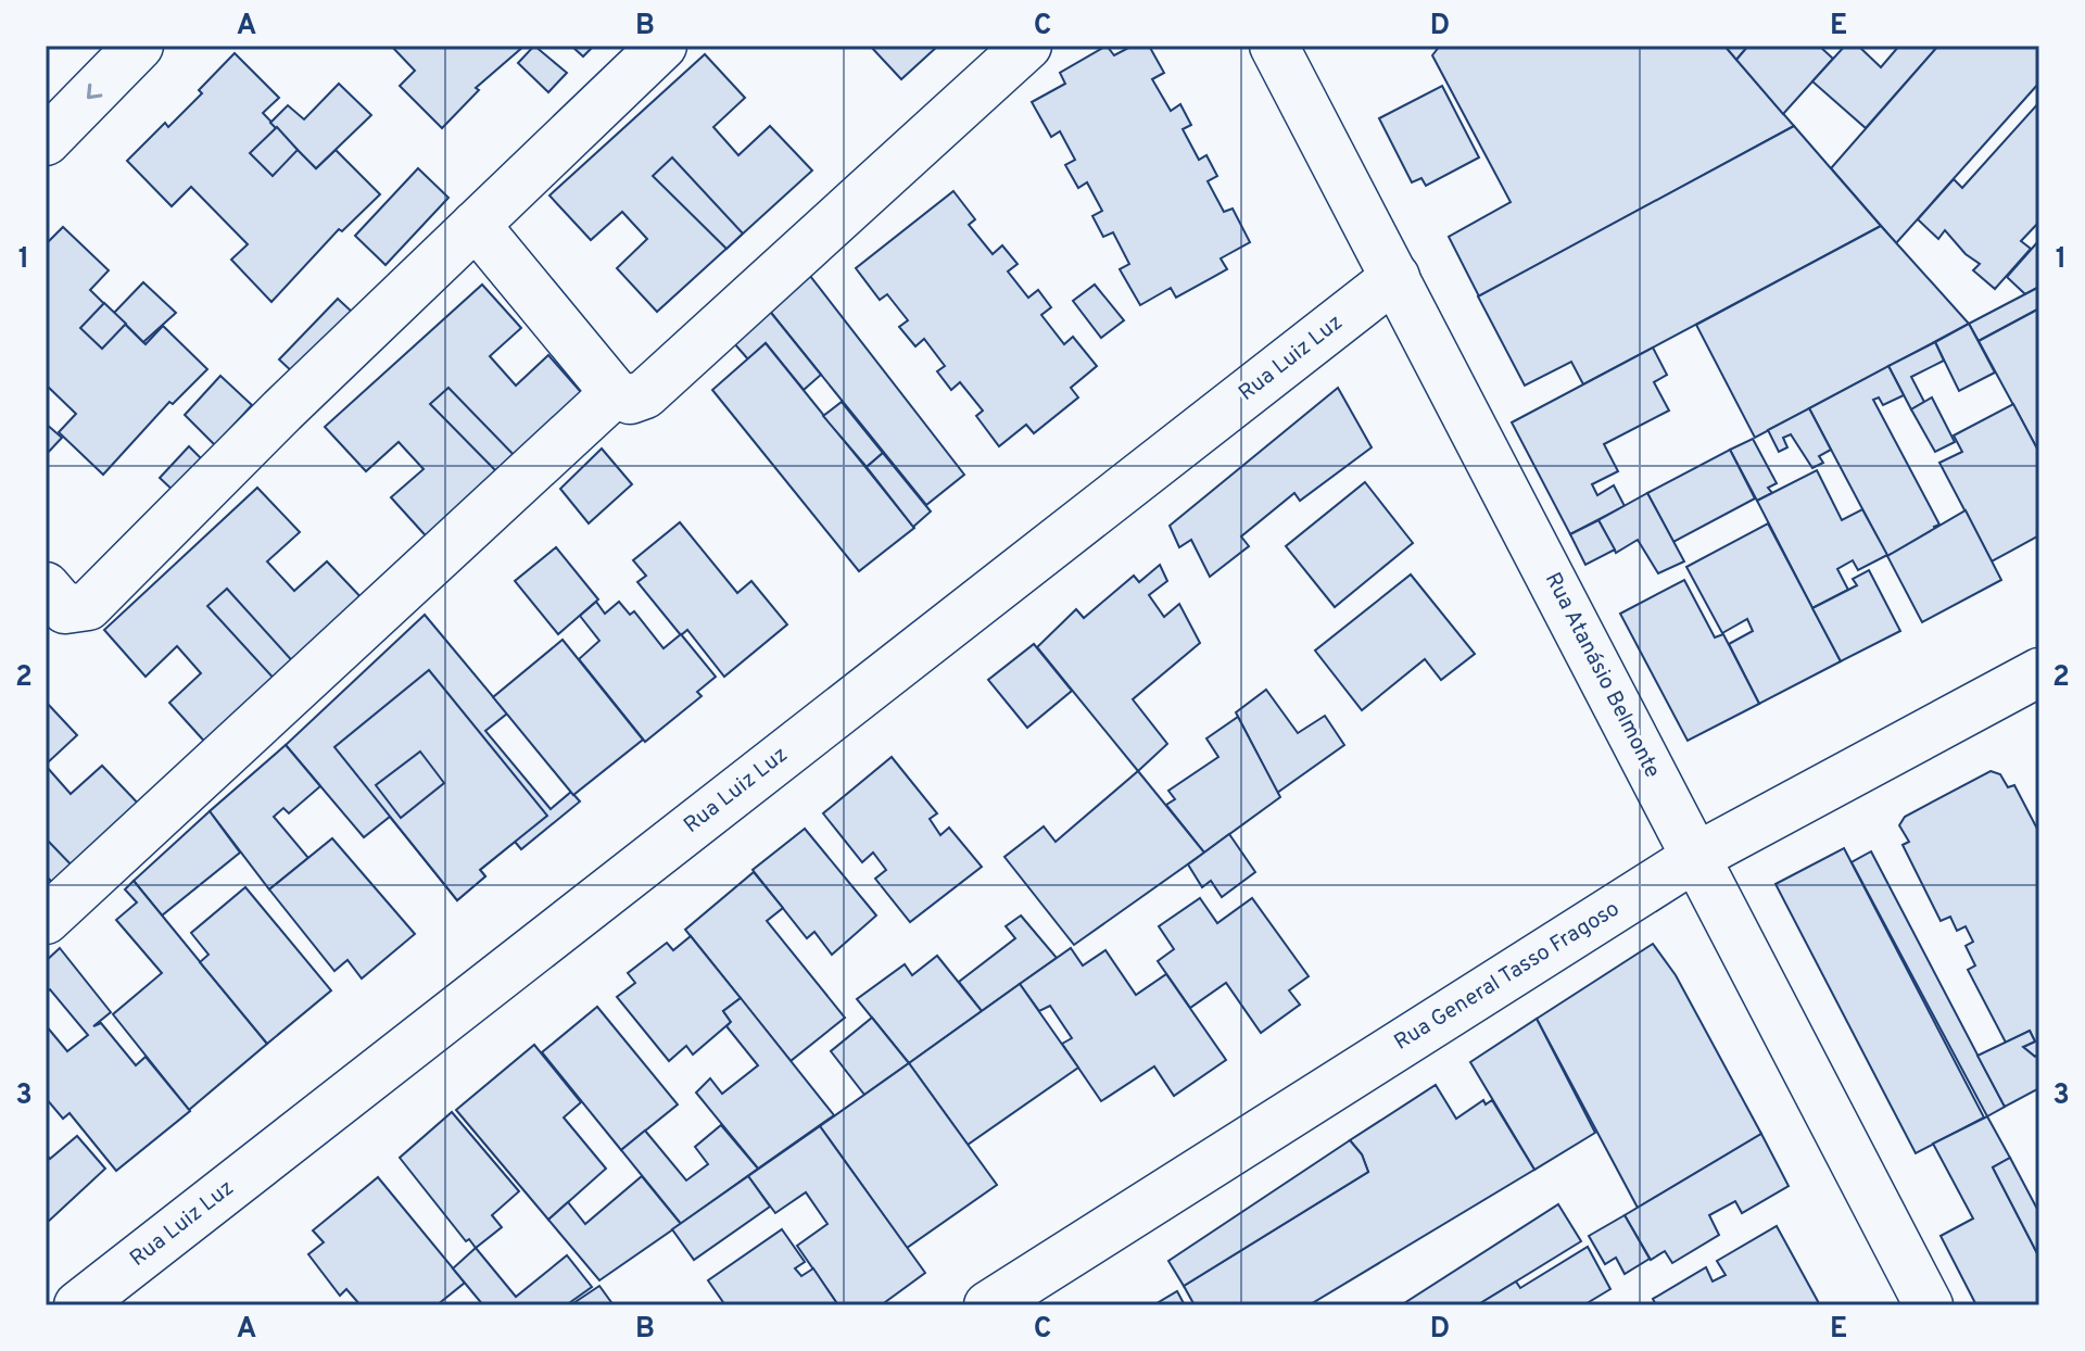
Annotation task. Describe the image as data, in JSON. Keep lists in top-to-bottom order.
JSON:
{
  "streets": {
    "street": ["Rua Luiz Luz", "Rua Atanásio Belmonte", "Rua General Tasso Fragoso"]
  },
  "crossings": [
    ["Rua Luiz Luz", "Rua Atanásio Belmonte"],
    ["Rua Atanásio Belmonte", "Rua General Tasso Fragoso"]
  ],
  "grid": {
    "columns": [
      "A",
      "B",
      "C",
      "D",
      "E"
    ],
    "rows": ["1", "2", "3"]
  }
}
